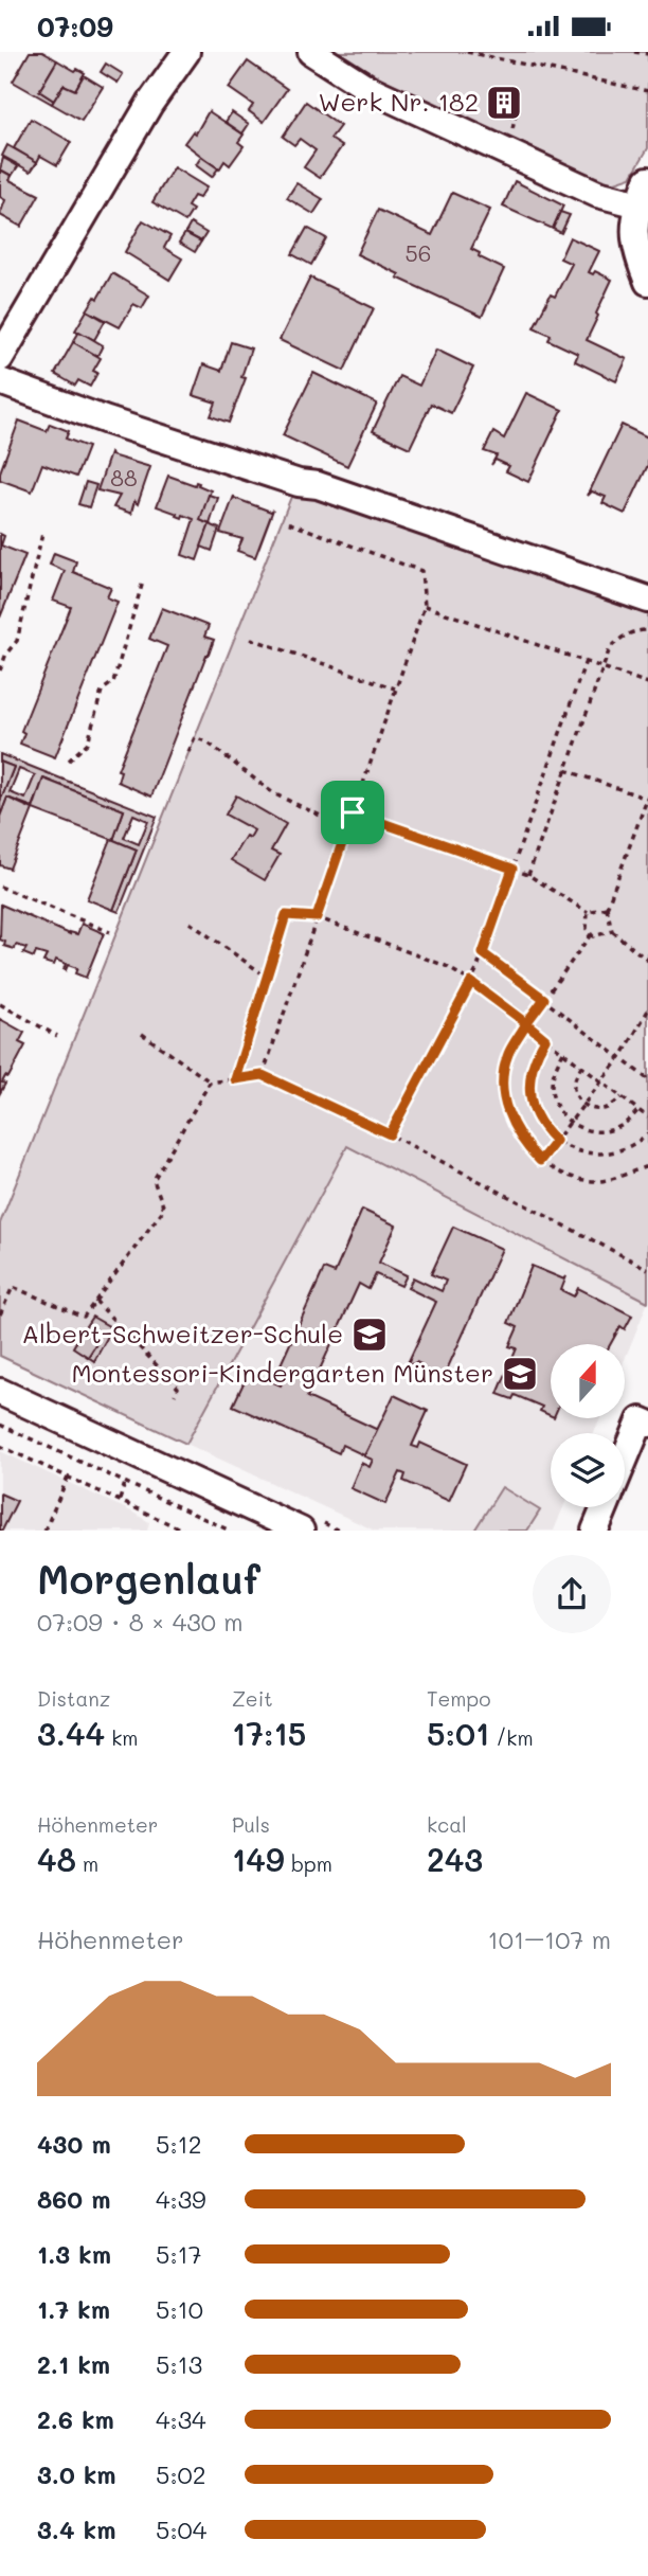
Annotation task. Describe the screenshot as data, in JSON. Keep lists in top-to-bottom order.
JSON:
{
  "places": {
    "building": ["Werk Nr. 182"],
    "school or university": ["Albert-Schweitzer-Schule", "Montessori-Kindergarten Münster"]
  },
  "house_numbers": ["56", "88"],
  "north": "top",
  "page": {
    "status": "07:09",
    "heading": ["Morgenlauf", "07:09 · 8 × 430 m"],
    "stats": [
      ["Distanz", "3.44 km"],
      ["Zeit", "17:15"],
      ["Tempo", "5:01 /km"],
      ["Höhenmeter", "48 m"],
      ["Puls", "149 bpm"],
      ["kcal", "243"]
    ],
    "chart": ["Höhenmeter", "101–107 m"],
    "list": [
      {
        "name": "430 m",
        "note": "5:12"
      },
      {
        "name": "860 m",
        "note": "4:39"
      },
      {
        "name": "1.3 km",
        "note": "5:17"
      },
      {
        "name": "1.7 km",
        "note": "5:10"
      },
      {
        "name": "2.1 km",
        "note": "5:13"
      },
      {
        "name": "2.6 km",
        "note": "4:34"
      },
      {
        "name": "3.0 km",
        "note": "5:02"
      },
      {
        "name": "3.4 km",
        "note": "5:04"
      }
    ]
  }
}
